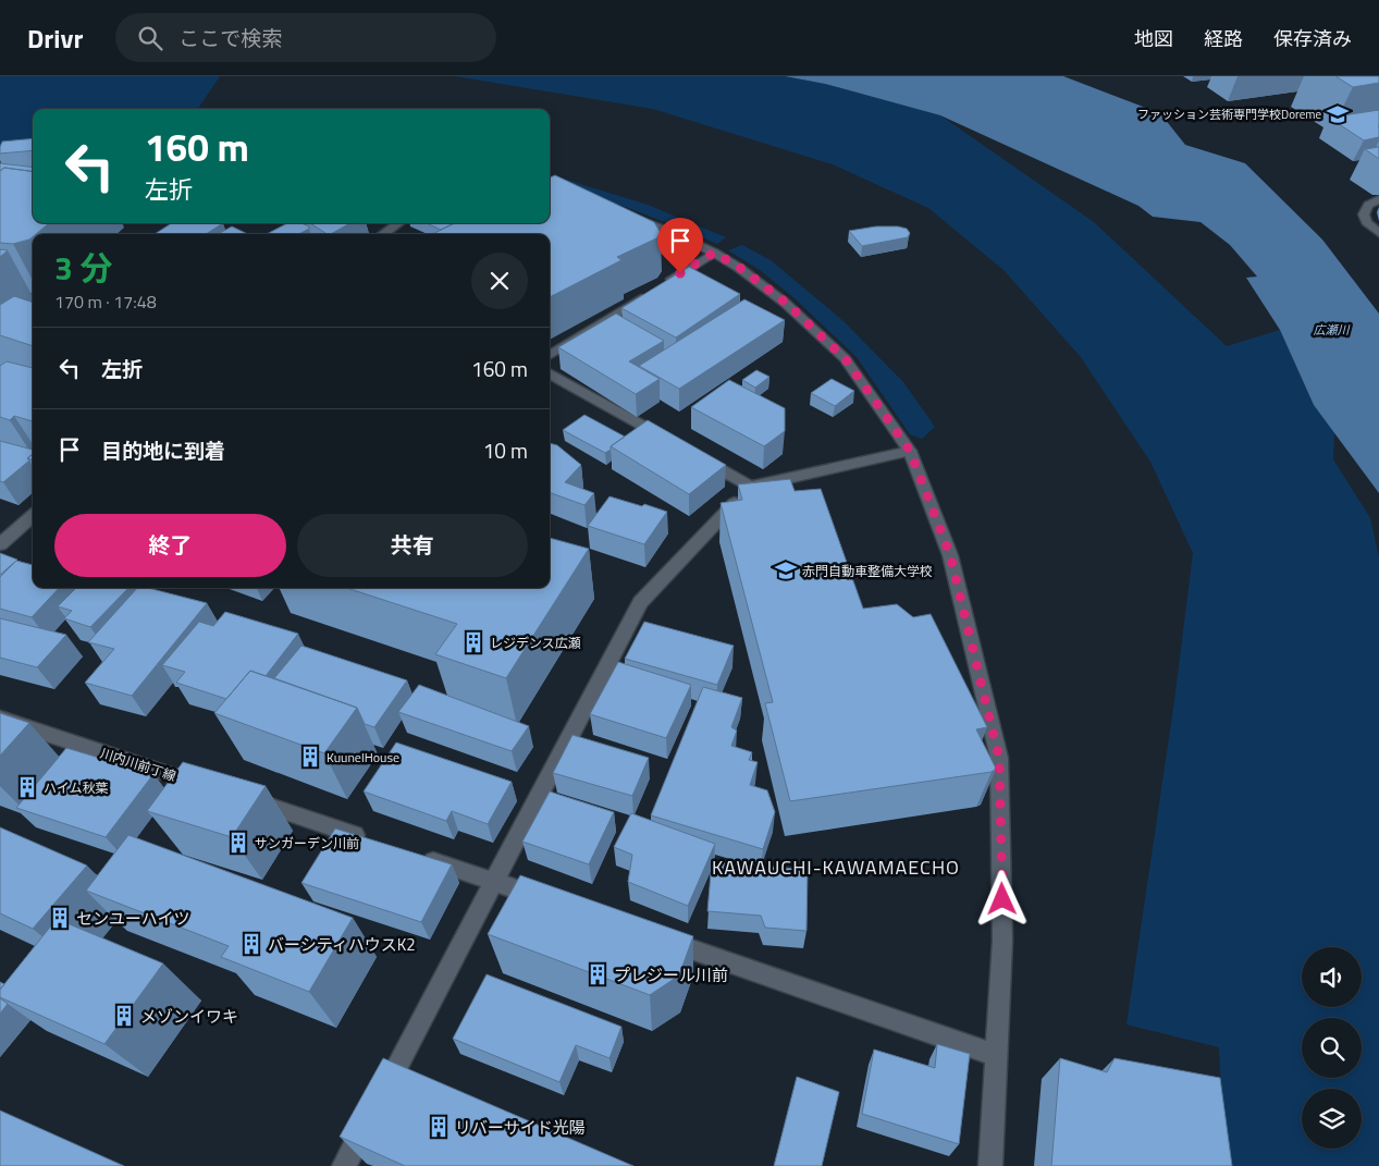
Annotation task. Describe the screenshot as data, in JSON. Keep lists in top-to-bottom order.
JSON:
{
  "streets": {
    "street": ["川内川前丁線"]
  },
  "districts": ["KAWAUCHI-KAWAMAECHO"],
  "water": ["広瀬川"],
  "places": {
    "school or university": ["ファッション芸術専門学校Doreme", "赤門自動車整備大学校"],
    "building": [
      "レジデンス広瀬",
      "KuunelHouse",
      "ハイム秋葉",
      "サンガーデン川前",
      "センユーハイツ",
      "バーシティハウスK2",
      "プレジール川前",
      "メゾンイワキ",
      "リバーサイド光陽"
    ]
  },
  "page": {
    "header": "Drivr",
    "search": "ここで検索",
    "nav": ["地図", "経路", "保存済み"],
    "turn": ["160 m", "左折"],
    "heading": ["3 分", "170 m · 17:48"],
    "list": [
      {
        "name": "左折",
        "value": "160 m"
      },
      {
        "name": "目的地に到着",
        "value": "10 m"
      }
    ],
    "buttons": ["終了", "共有"]
  }
}
